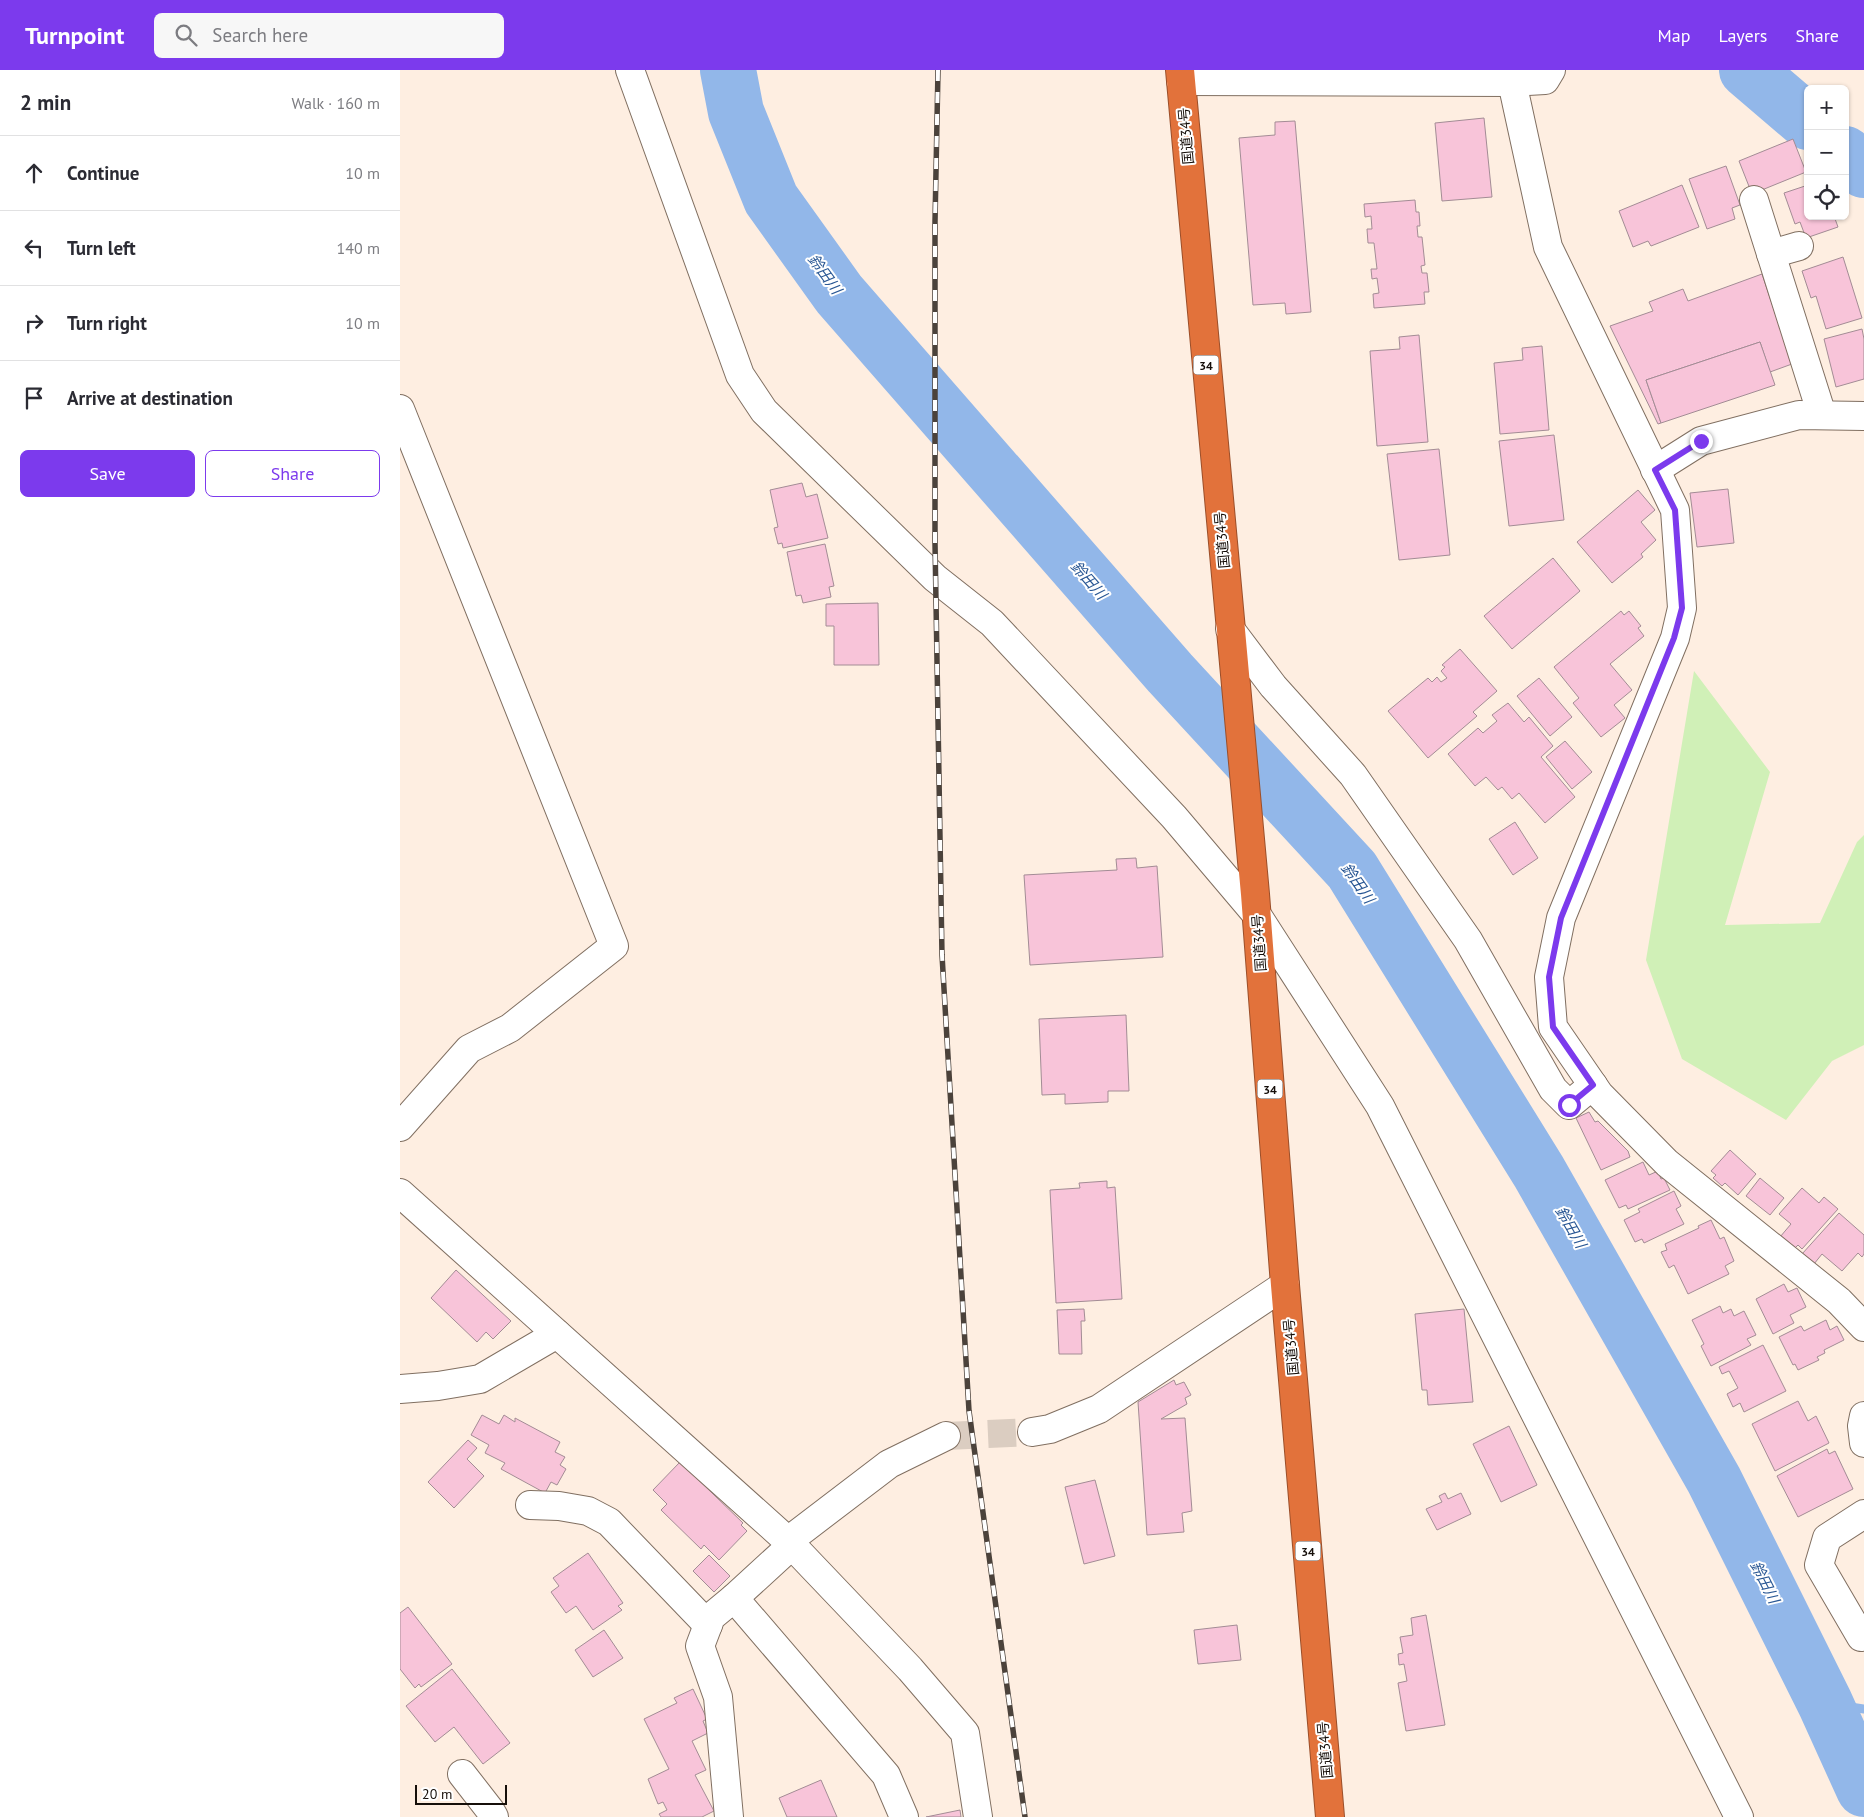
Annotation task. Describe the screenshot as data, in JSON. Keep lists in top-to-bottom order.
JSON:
{
  "streets": {
    "highway": ["国道34号", "34"]
  },
  "water": ["鈴田川"],
  "scale_bar": "20 m",
  "page": {
    "header": "Turnpoint",
    "search": "Search here",
    "nav": ["Map", "Layers", "Share"],
    "heading": ["2 min", "Walk · 160 m"],
    "map_buttons": ["+", "−"],
    "list": [
      ["Continue", "10 m"],
      ["Turn left", "140 m"],
      ["Turn right", "10 m"],
      "Arrive at destination"
    ],
    "buttons": ["Save", "Share"],
    "scale": "20 m"
  }
}
